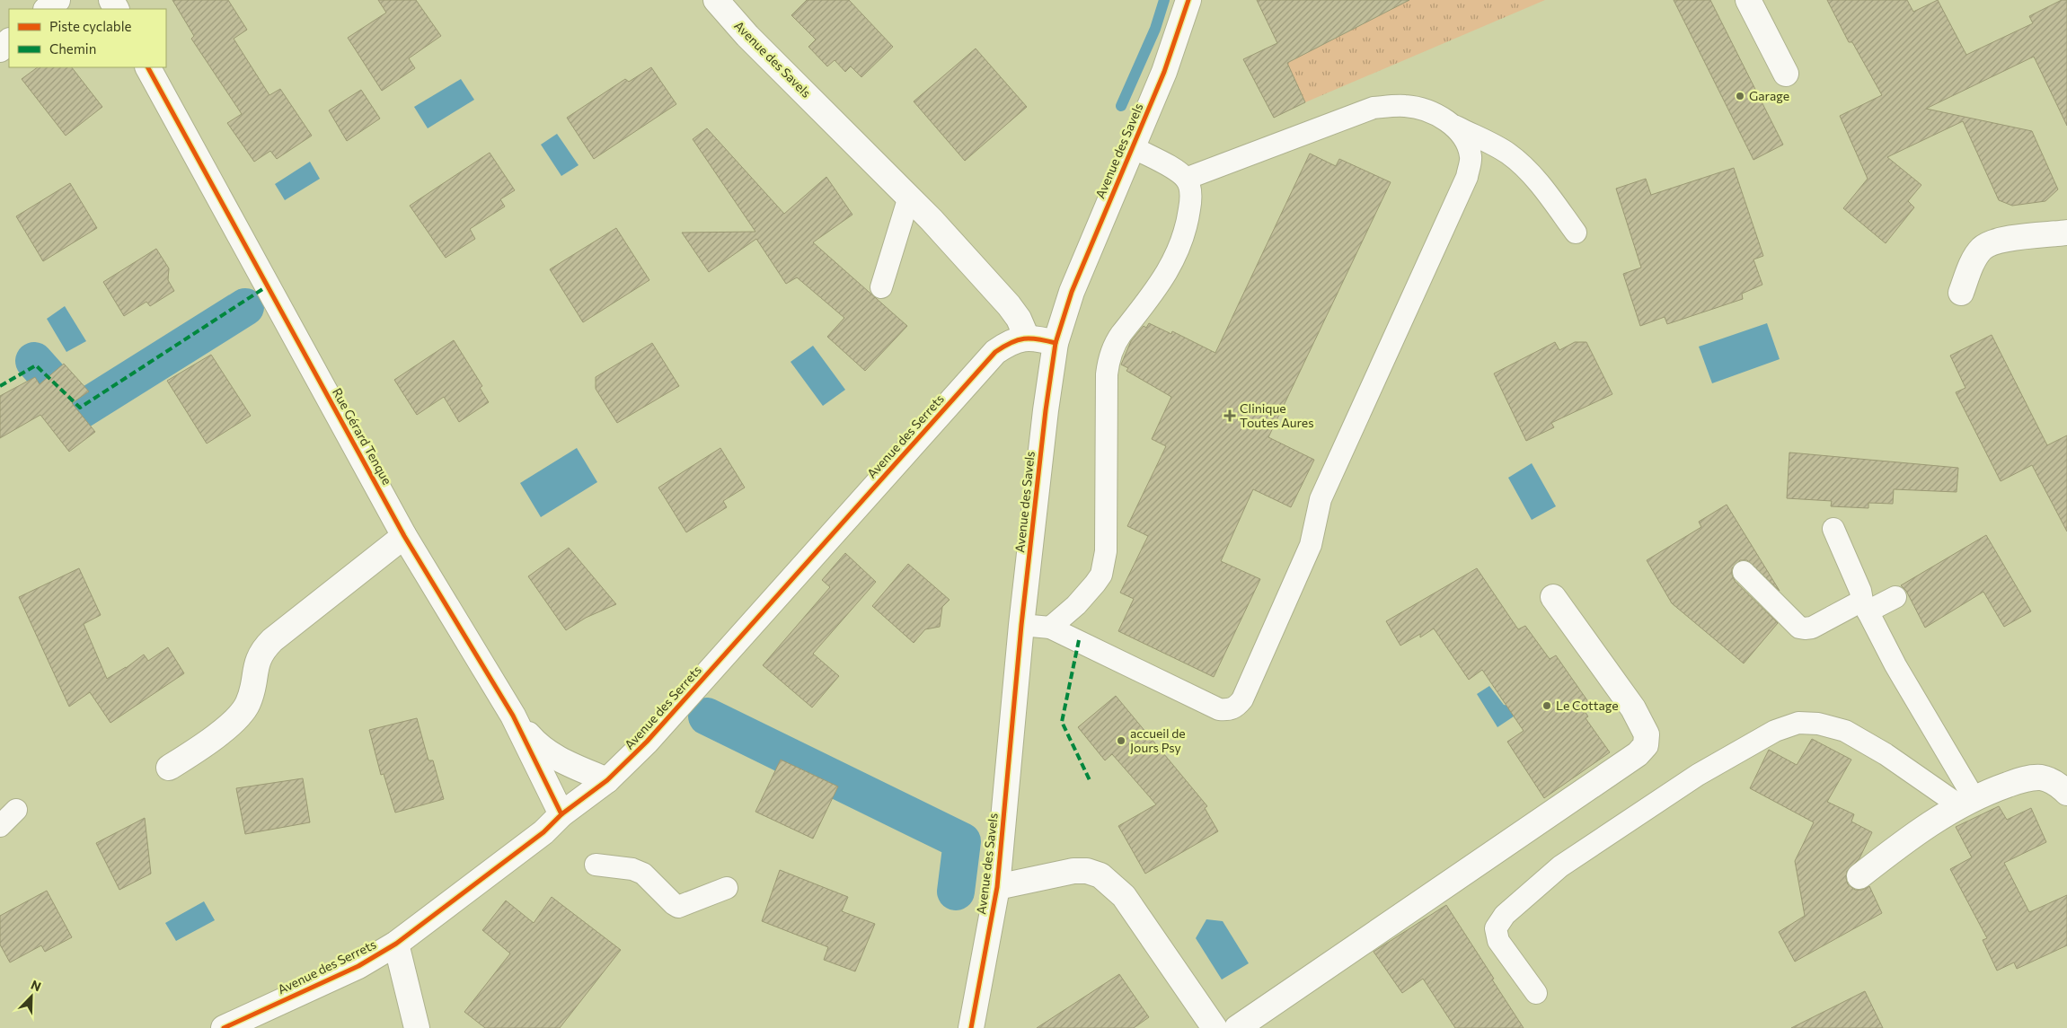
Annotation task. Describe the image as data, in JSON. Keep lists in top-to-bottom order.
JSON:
{
  "streets": {
    "street": ["Avenue des Savels", "Rue Gérard Tenque", "Avenue des Serrets"]
  },
  "crossings": [
    ["Avenue des Savels", "Avenue des Serrets"],
    ["Rue Gérard Tenque", "Avenue des Serrets"]
  ],
  "places": {
    "other": ["Garage", "Le Cottage", "accueil de Jours Psy"],
    "health": ["Clinique Toutes Aures"]
  },
  "legend": ["Piste cyclable", "Chemin"],
  "north": "top right"
}
